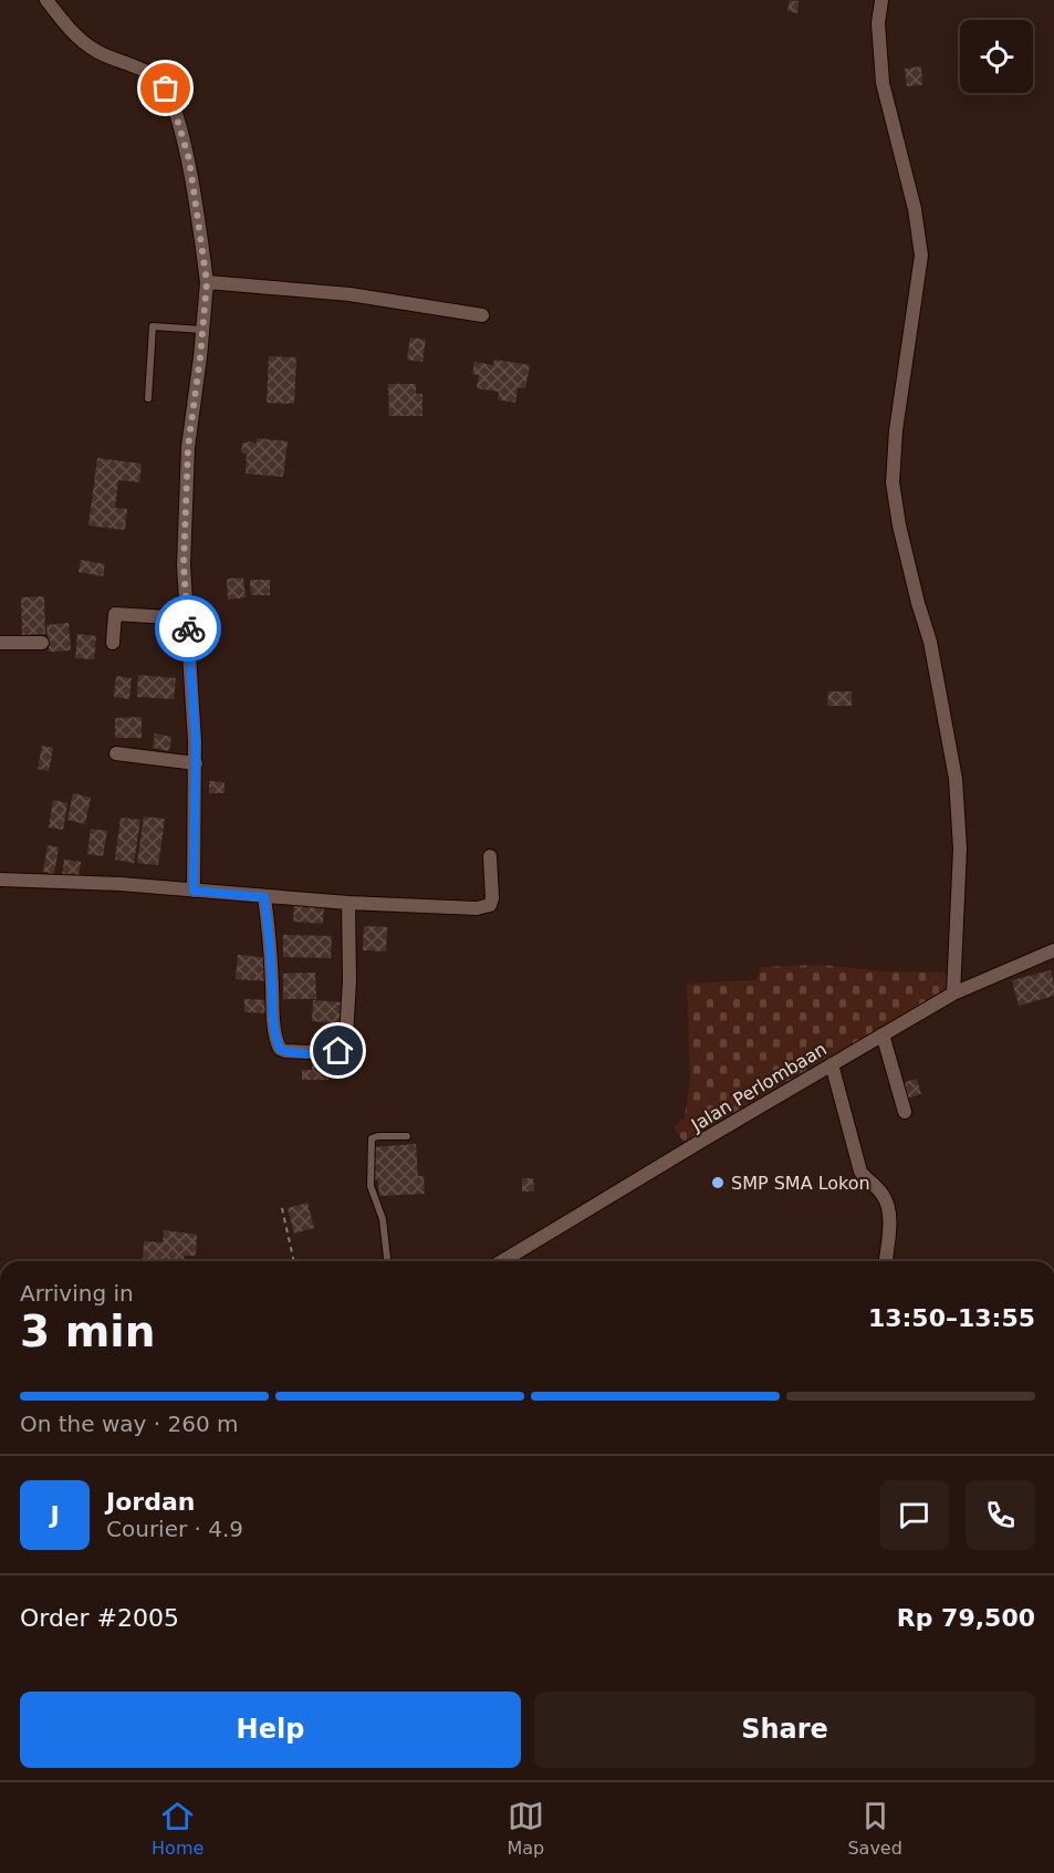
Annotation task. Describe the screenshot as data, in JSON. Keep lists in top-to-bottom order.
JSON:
{
  "streets": {
    "street": ["Jalan Perlombaan"]
  },
  "places": ["SMP SMA Lokon"],
  "page": {
    "heading": ["3 min", "Arriving in", "13:50–13:55"],
    "panel": [
      "Jordan",
      "Courier · 4.9",
      "Order #2005",
      "Rp 79,500"
    ],
    "bar": "On the way · 260 m",
    "round": "J",
    "buttons": ["Help", "Share"],
    "tabs": ["Home", "Map", "Saved"]
  }
}
